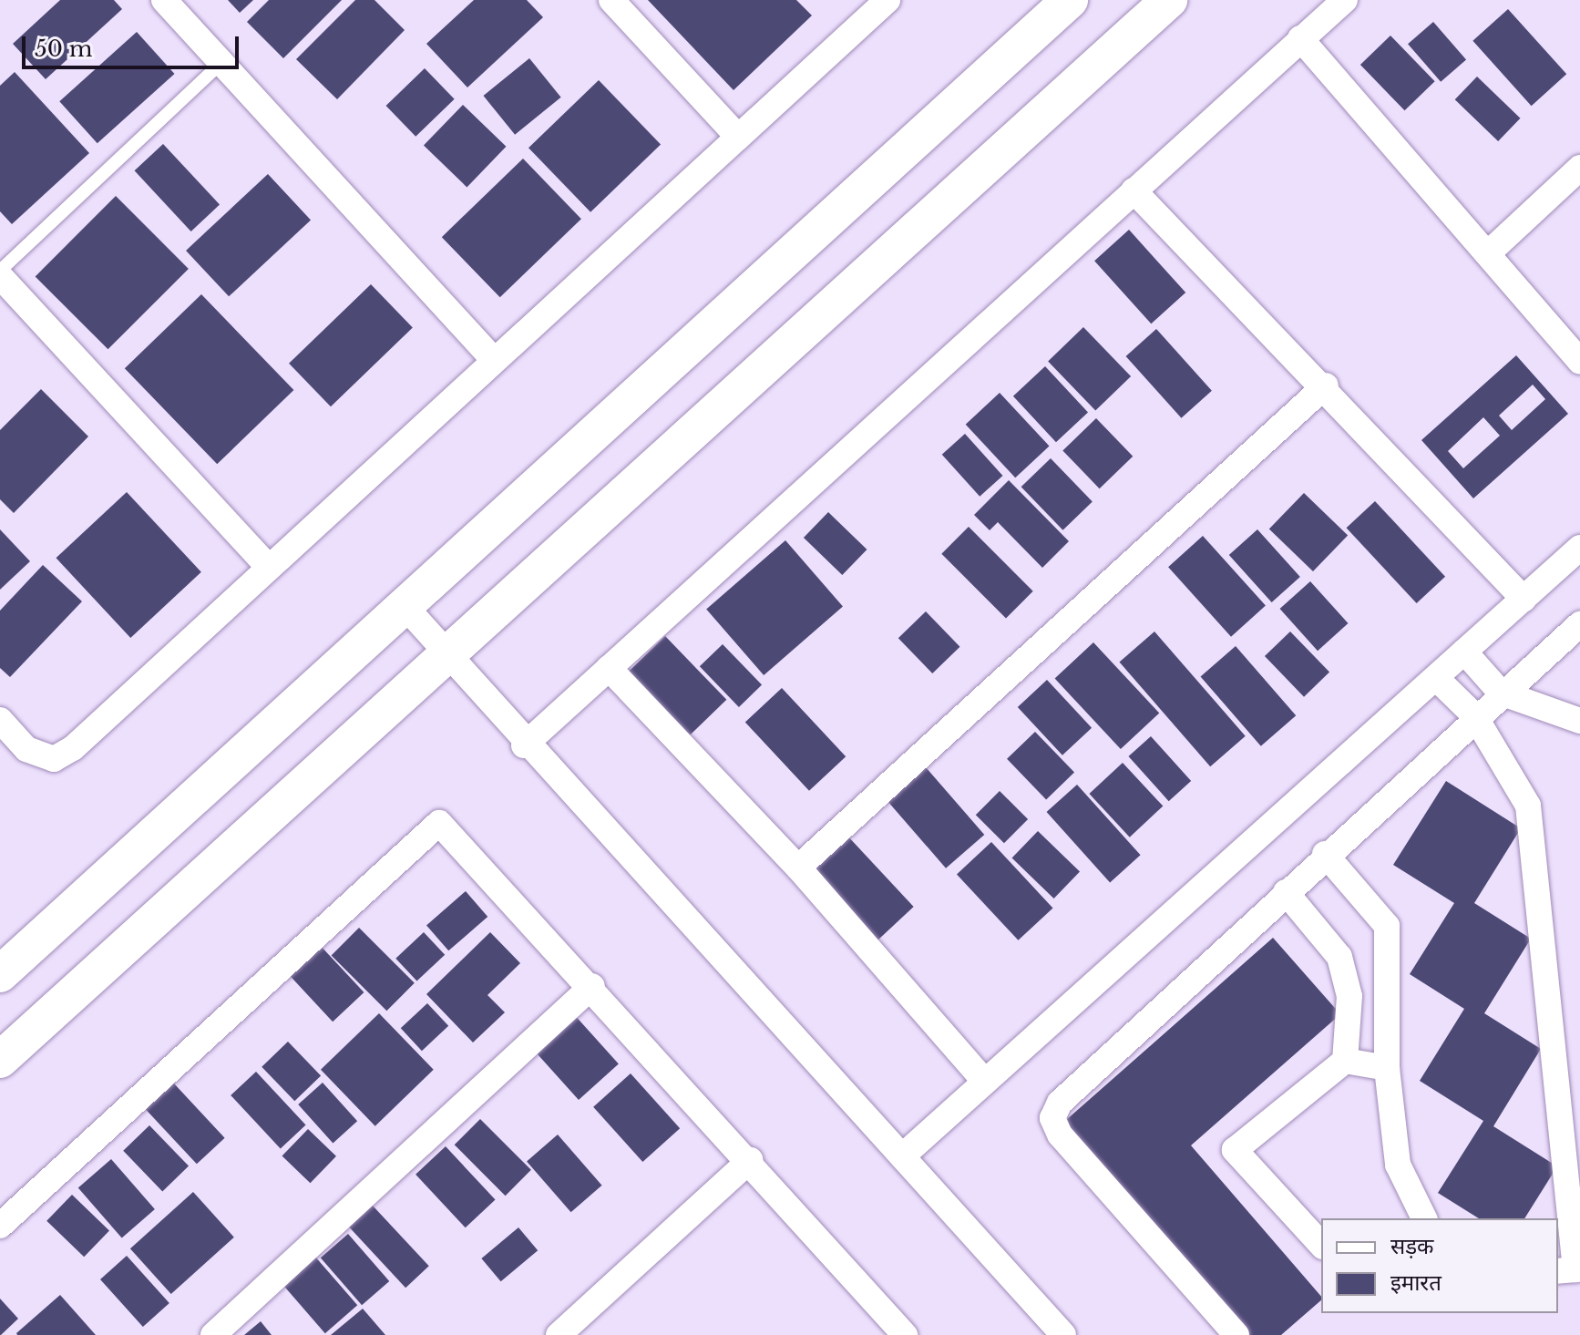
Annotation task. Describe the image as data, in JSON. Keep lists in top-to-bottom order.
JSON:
{
  "legend": ["सड़क", "इमारत"],
  "scale_bar": "50 m"
}
